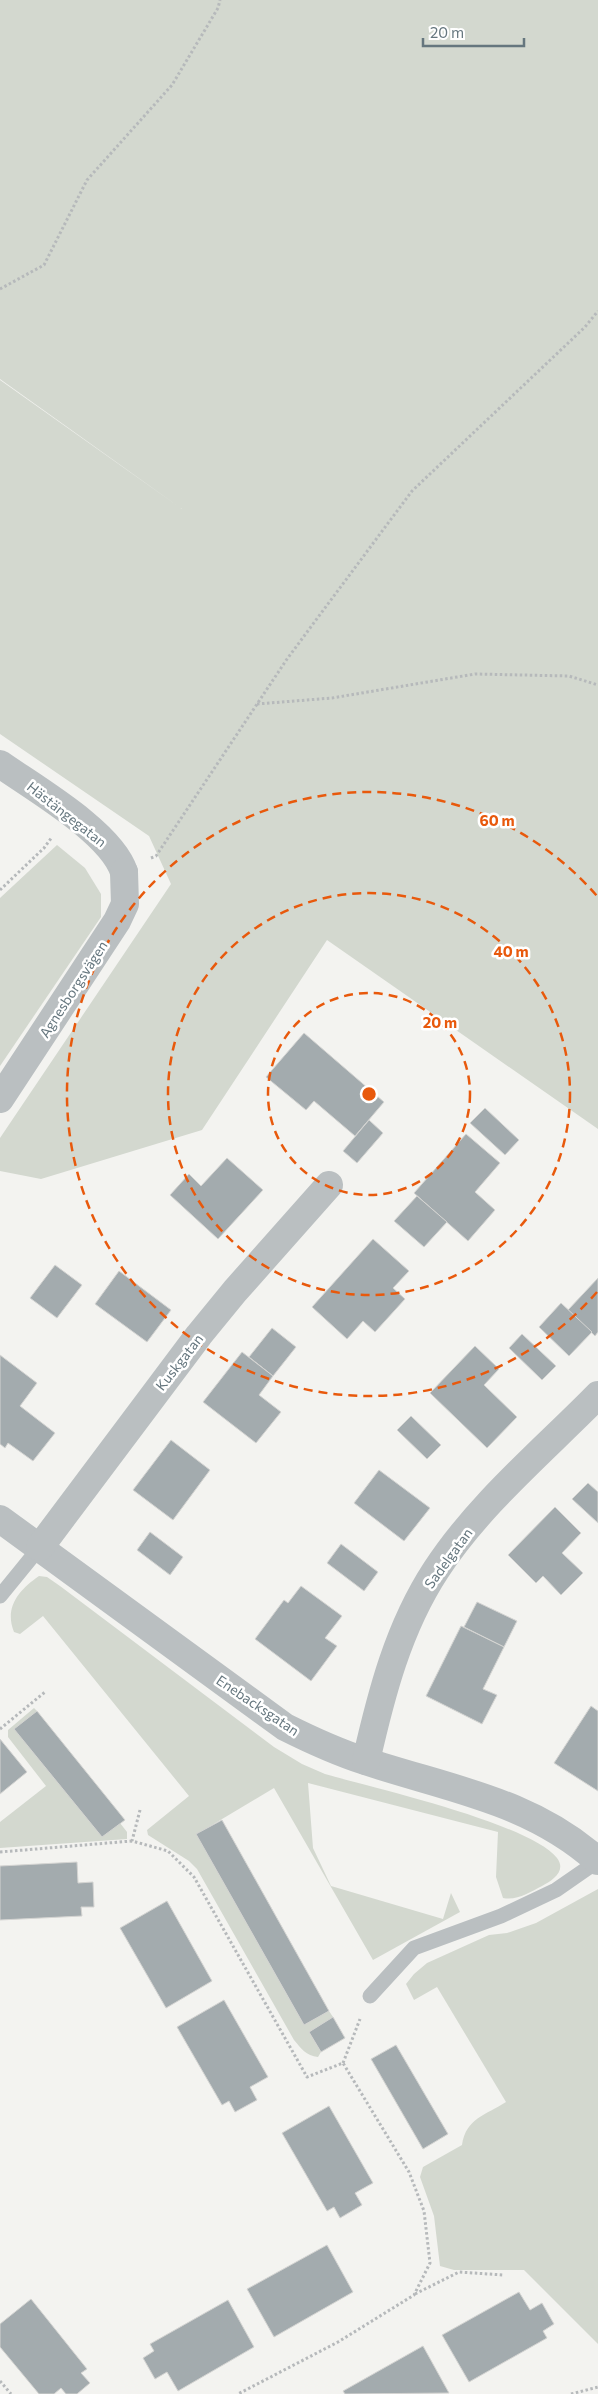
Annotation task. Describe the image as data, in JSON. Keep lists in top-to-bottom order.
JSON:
{
  "streets": {
    "street": [
      "Hästängegatan",
      "Agnesborgsvägen",
      "Kuskgatan",
      "Sadelgatan",
      "Enebacksgatan"
    ]
  },
  "crossings": [
    ["Hästängegatan", "Agnesborgsvägen"],
    ["Kuskgatan", "Enebacksgatan"],
    ["Sadelgatan", "Enebacksgatan"]
  ],
  "scale_bar": "20 m",
  "rings": ["60 m", "40 m", "20 m"]
}
